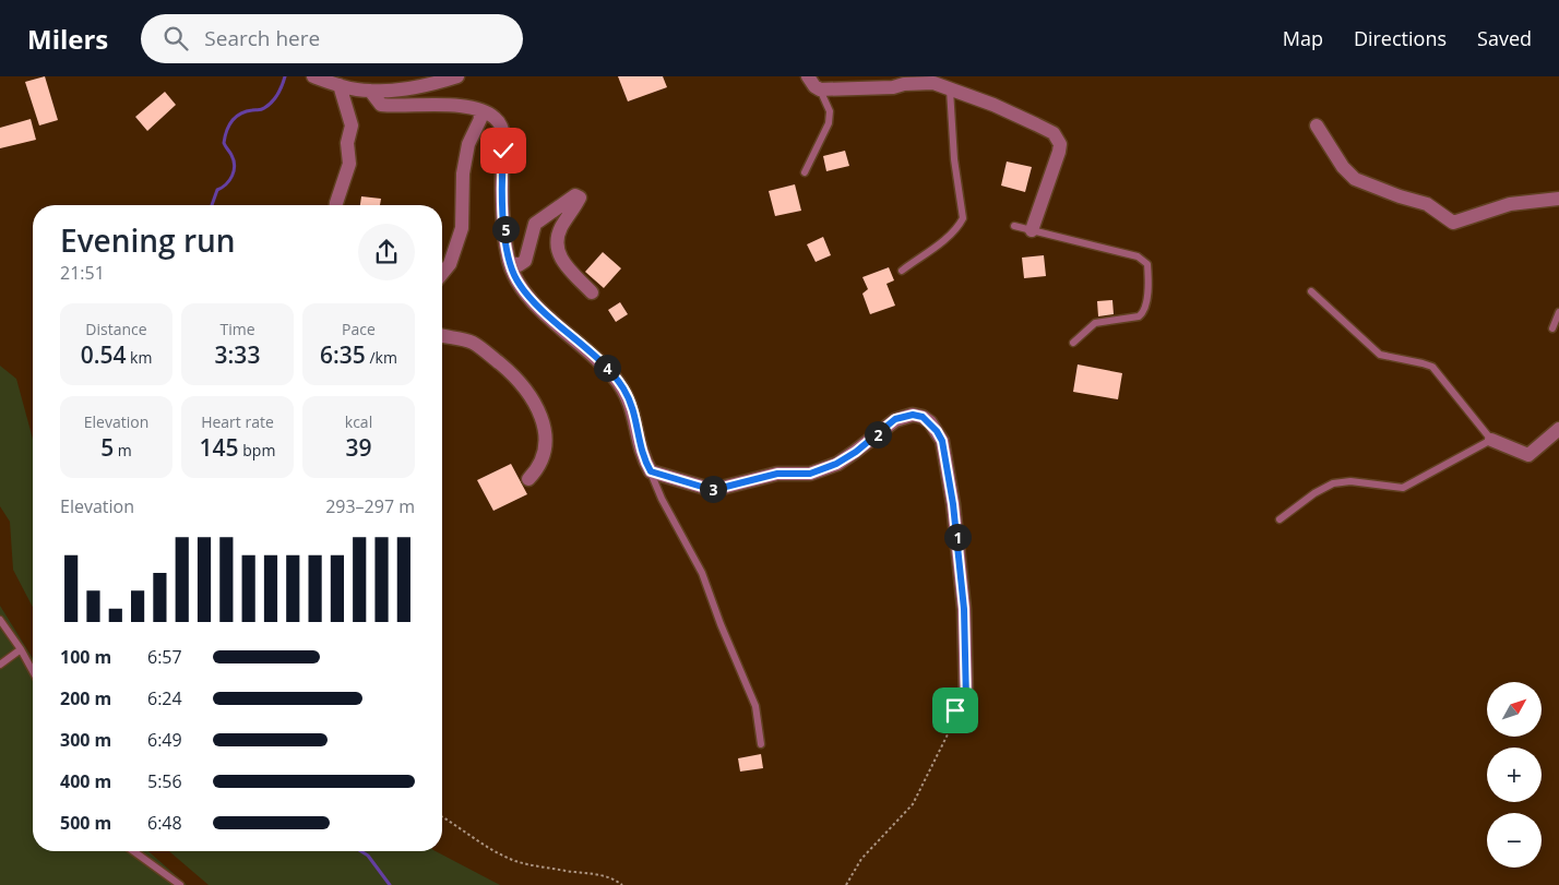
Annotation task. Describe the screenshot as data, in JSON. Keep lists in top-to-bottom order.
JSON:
{
  "north": "top right",
  "page": {
    "header": "Milers",
    "search": "Search here",
    "nav": ["Map", "Directions", "Saved"],
    "heading": ["Evening run", "21:51"],
    "pins": [
      "5",
      "4",
      "2",
      "3",
      "1"
    ],
    "stats": [
      ["Distance", "0.54 km"],
      ["Time", "3:33"],
      ["Pace", "6:35 /km"],
      ["Elevation", "5 m"],
      ["Heart rate", "145 bpm"],
      ["kcal", "39"]
    ],
    "chart": ["Elevation", "293–297 m"],
    "list": [
      {
        "name": "100 m",
        "note": "6:57"
      },
      {
        "name": "200 m",
        "note": "6:24"
      },
      {
        "name": "300 m",
        "note": "6:49"
      },
      {
        "name": "400 m",
        "note": "5:56"
      },
      {
        "name": "500 m",
        "note": "6:48"
      }
    ],
    "map_buttons": ["+", "−"]
  }
}
